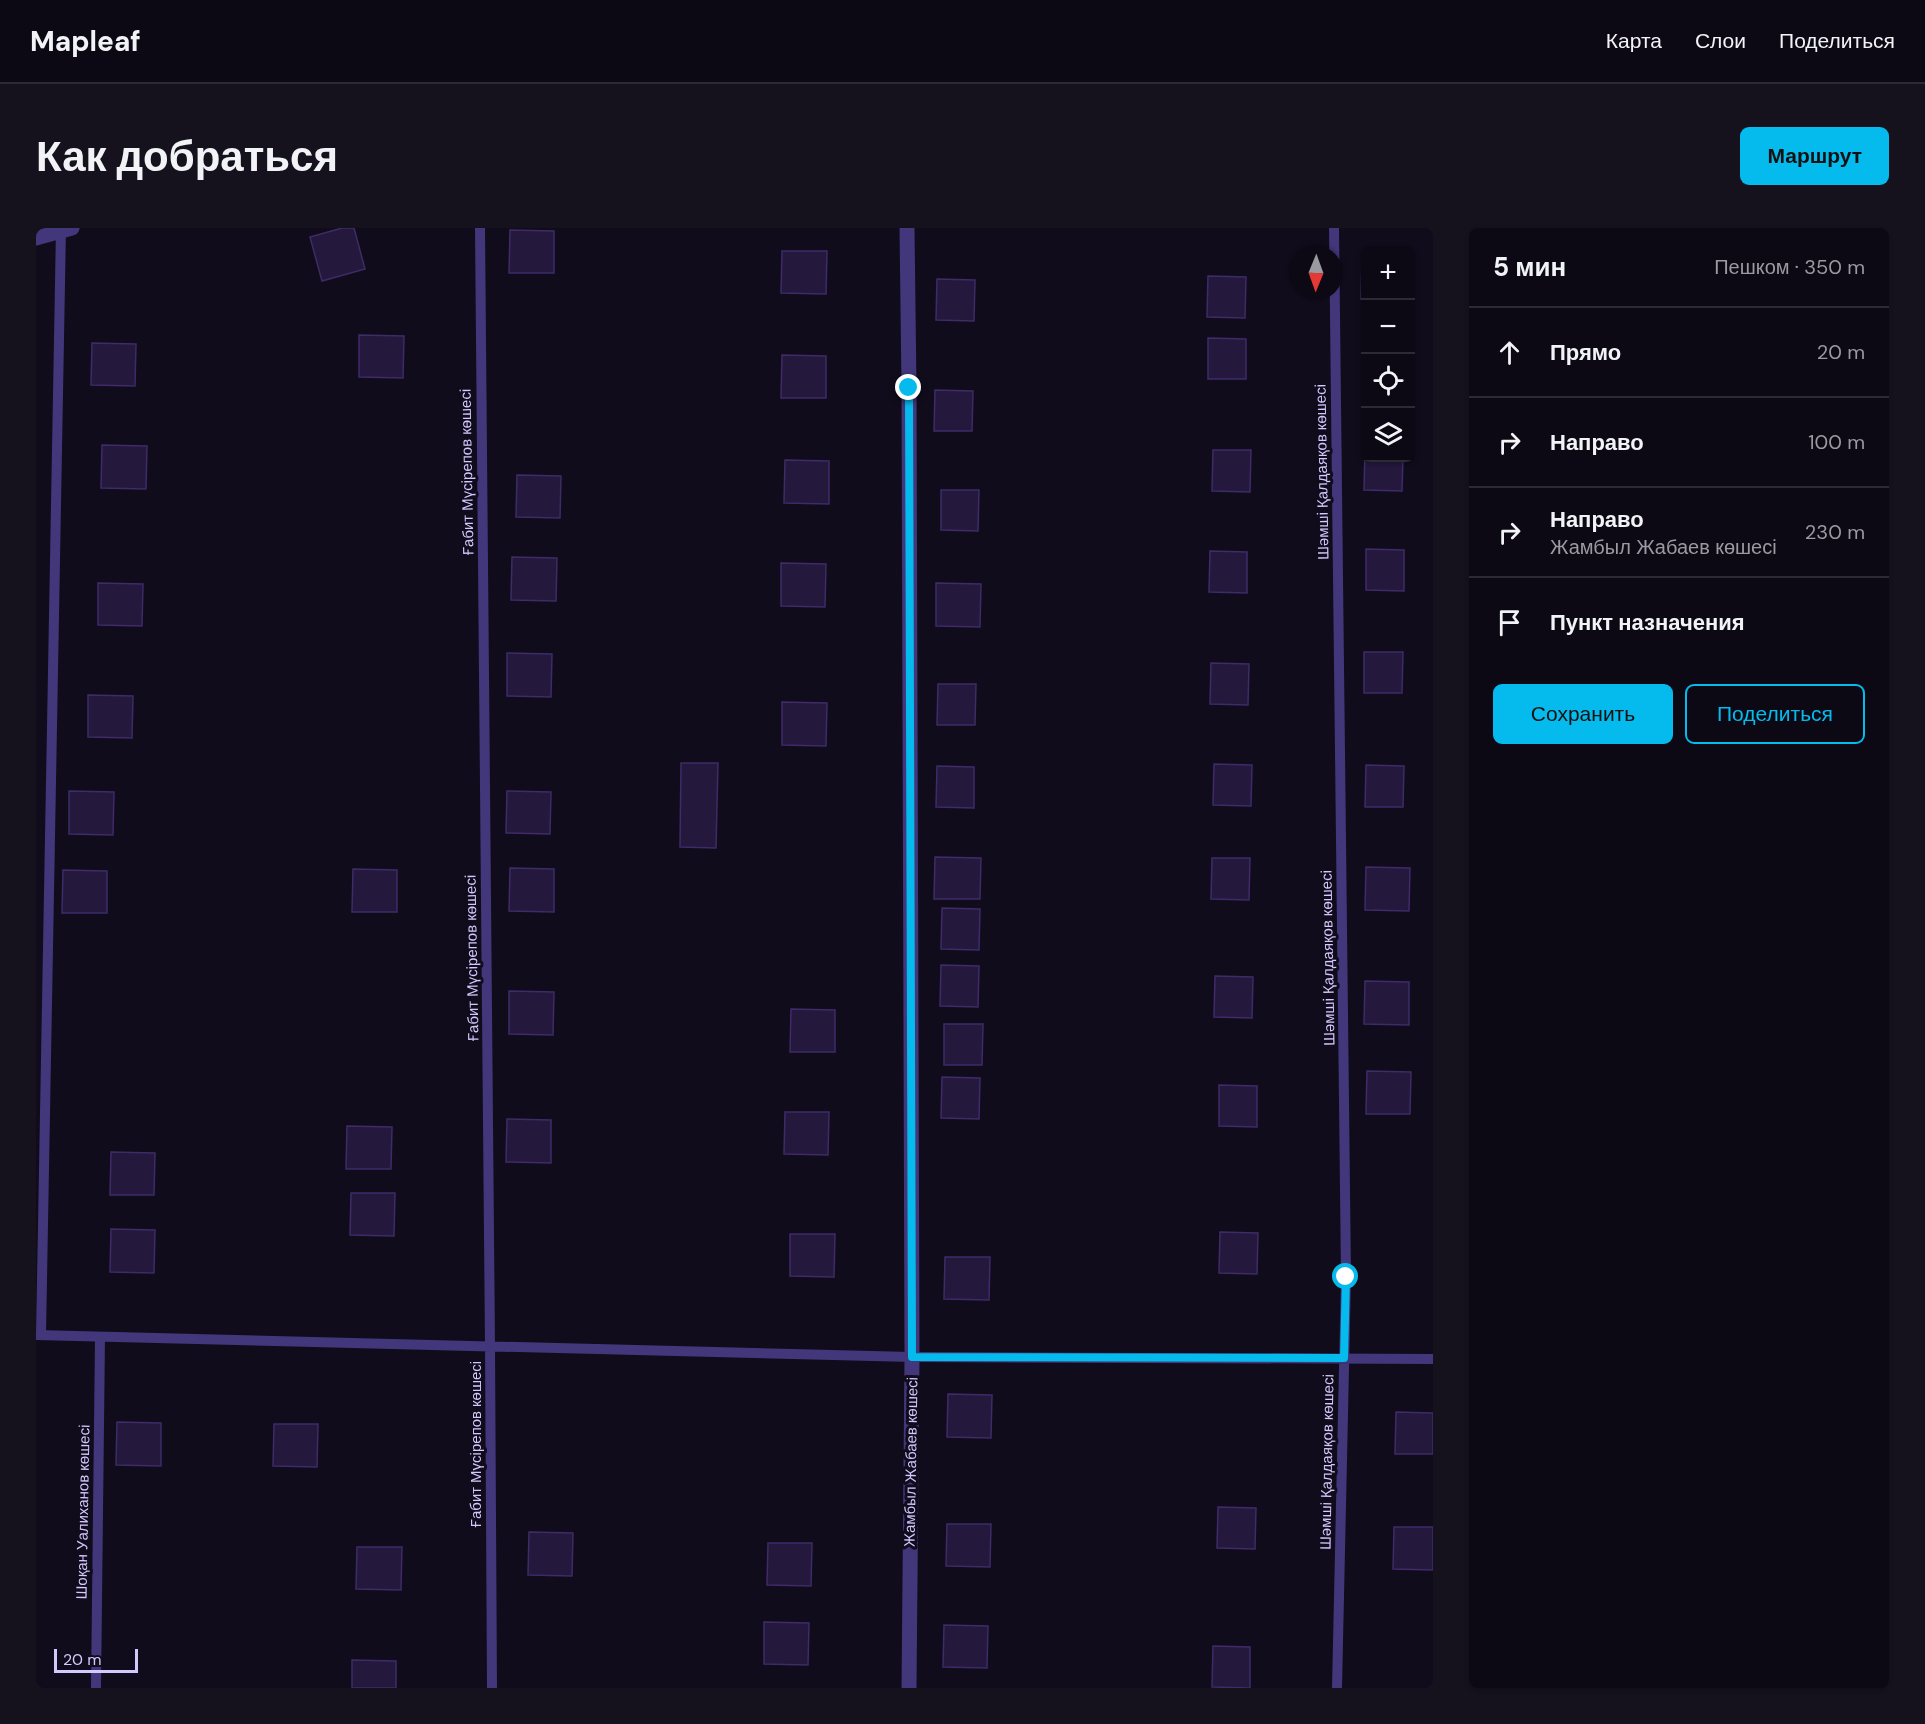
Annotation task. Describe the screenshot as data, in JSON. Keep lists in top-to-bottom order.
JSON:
{
  "streets": {
    "street": ["Жамбыл Жабаев көшесі"],
    "lane": ["Ғабит Мүсірепов көшесі", "Шәмші Қалдаяқов көшесі", "Шоқан Уалиханов көшесі"]
  },
  "scale_bar": "20 m",
  "north": "bottom",
  "page": {
    "header": "Mapleaf",
    "nav": ["Карта", "Слои", "Поделиться"],
    "buttons": [
      "Маршрут",
      ["Сохранить", "Поделиться"]
    ],
    "title": "Как добраться",
    "heading": ["5 мин", "Пешком · 350 m"],
    "map_buttons": ["+", "−"],
    "list": [
      ["Прямо", "20 m"],
      ["Направо", "100 m"],
      ["Направо", "Жамбыл Жабаев көшесі", "230 m"],
      "Пункт назначения"
    ],
    "scale": "20 m"
  }
}
